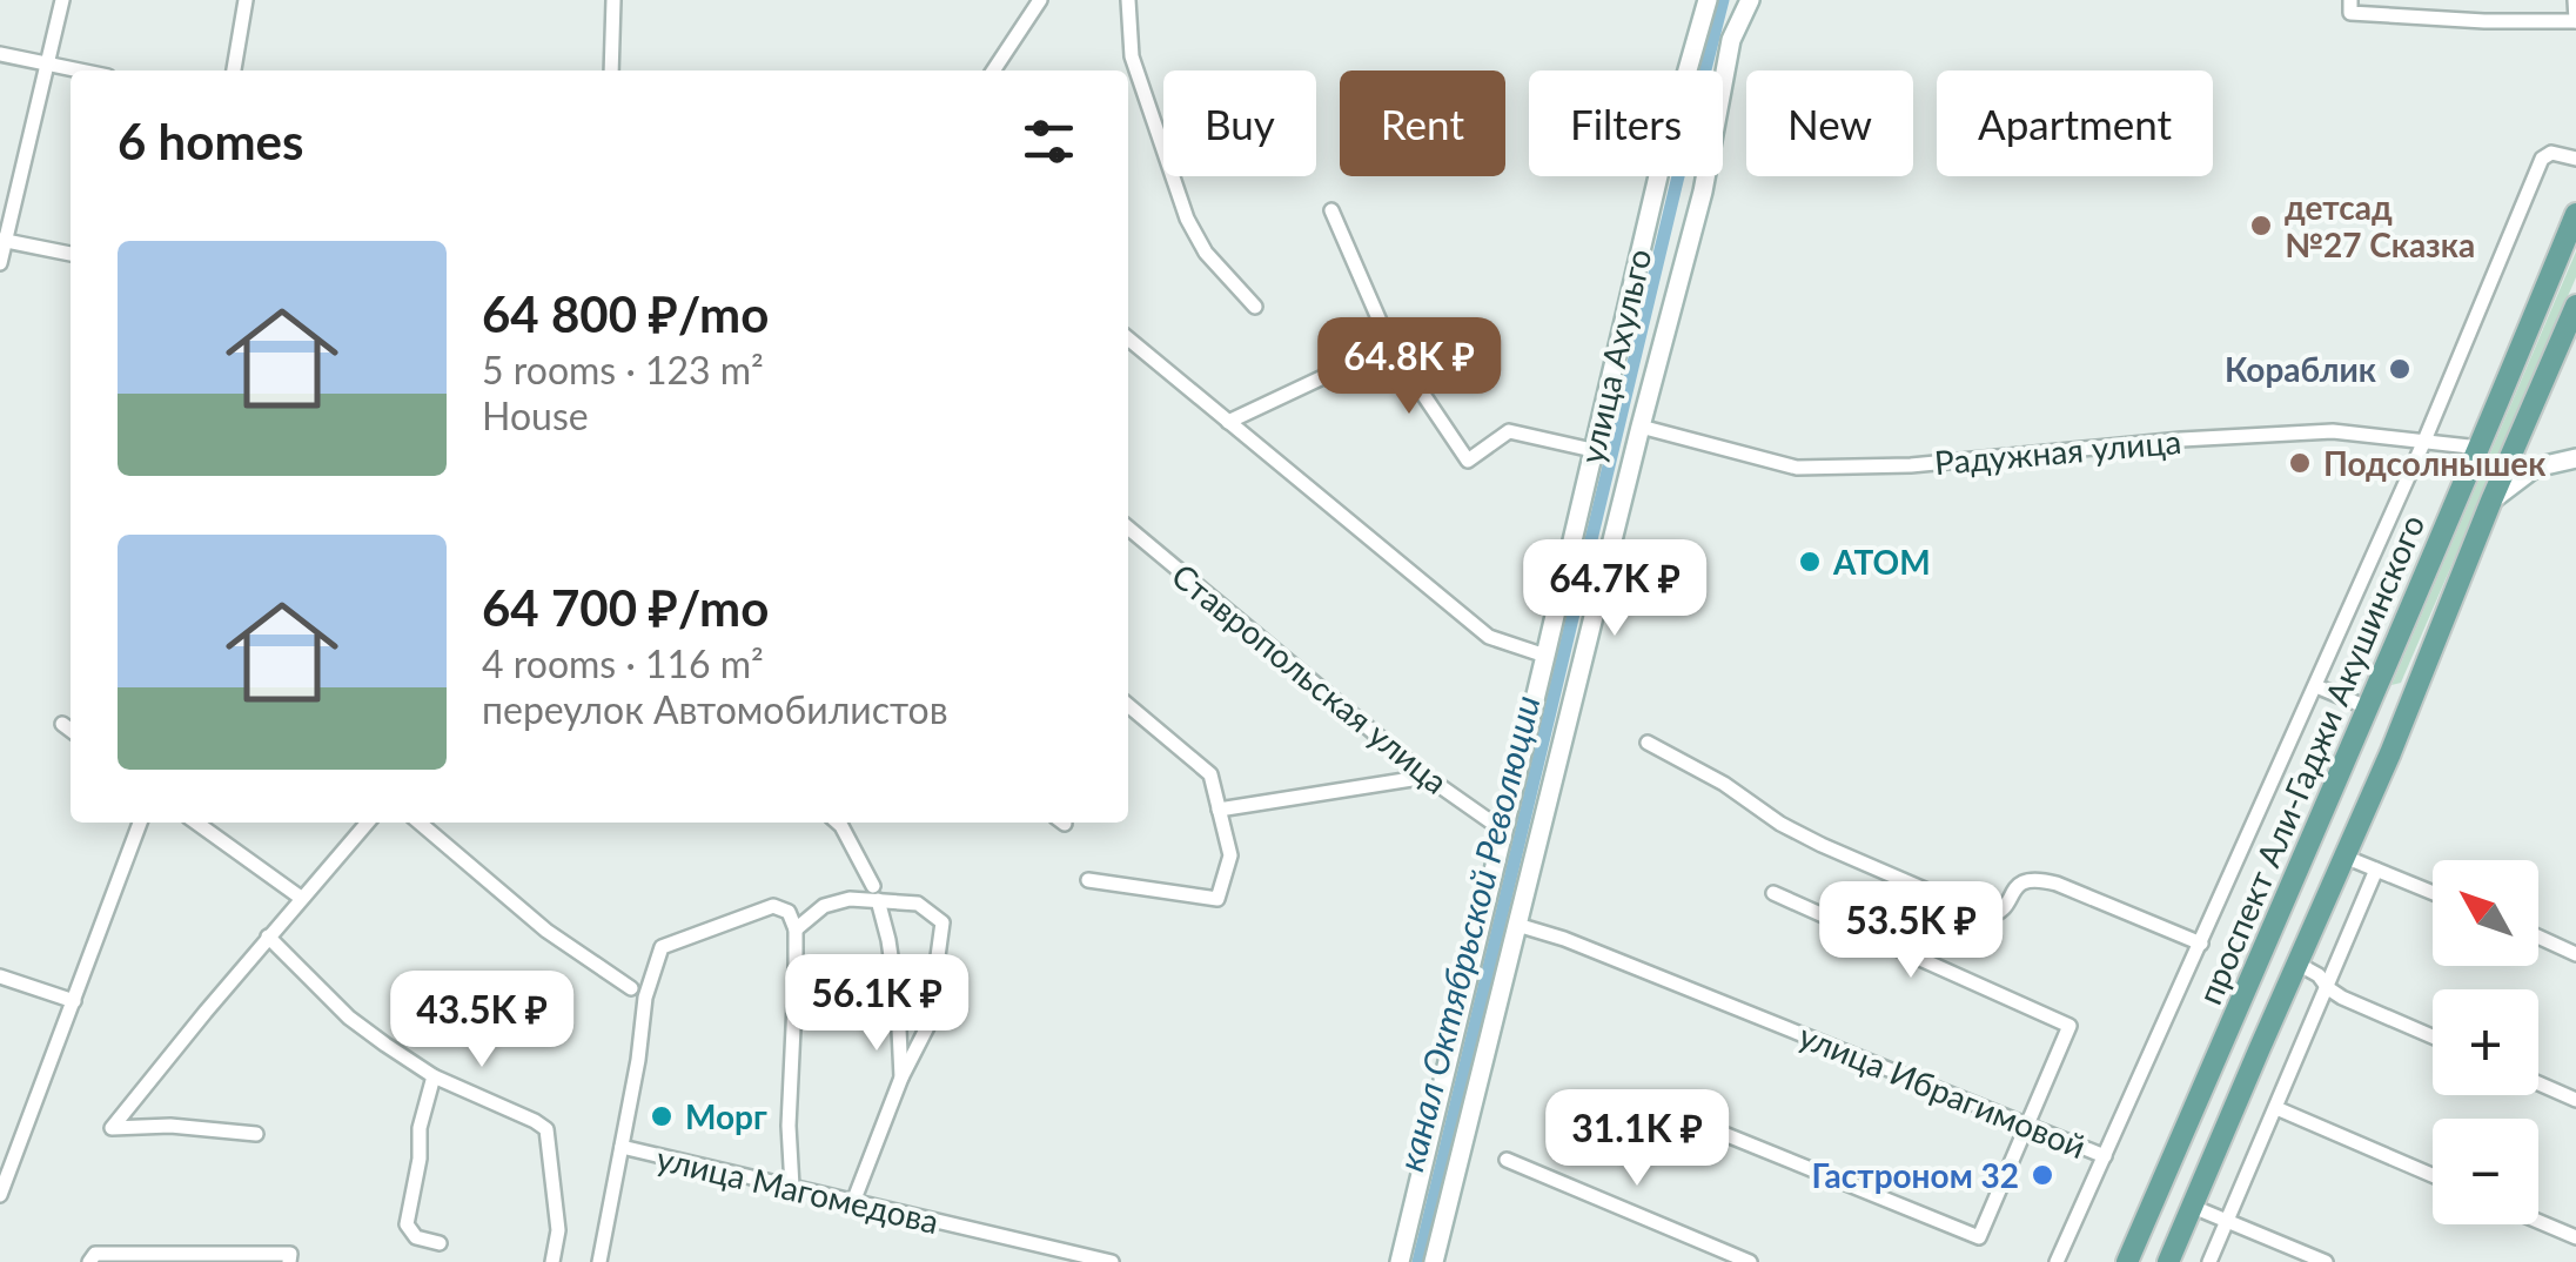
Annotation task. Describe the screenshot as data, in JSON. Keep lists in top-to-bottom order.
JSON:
{
  "streets": {
    "main road": ["улица Ахульго", "проспект Али-Гаджи Акушинского"],
    "street": [
      "Радужная улица",
      "Ставропольская улица",
      "улица Ибрагимовой",
      "улица Магомедова"
    ]
  },
  "crossings": [
    ["улица Ахульго", "Ставропольская улица"],
    ["Радужная улица", "проспект Али-Гаджи Акушинского"]
  ],
  "water": ["канал Октябрьской Революции"],
  "places": [
    "детсад №27 Сказка",
    "Кораблик",
    "Подсолнышек",
    "АТОМ",
    "Морг",
    "Гастроном 32"
  ],
  "north": "top left",
  "page": {
    "chip": [
      "Buy",
      "Rent",
      "Filters",
      "New",
      "Apartment"
    ],
    "heading": "6 homes",
    "list": [
      {
        "name": "64 800 ₽/mo",
        "note": "5 rooms · 123 m² · House"
      },
      {
        "name": "64 700 ₽/mo",
        "note": "4 rooms · 116 m² · переулок Автомобилистов"
      }
    ],
    "price": [
      "64.8K ₽",
      "64.7K ₽",
      "53.5K ₽",
      "56.1K ₽",
      "43.5K ₽",
      "31.1K ₽"
    ],
    "map_buttons": ["+", "−"]
  }
}
